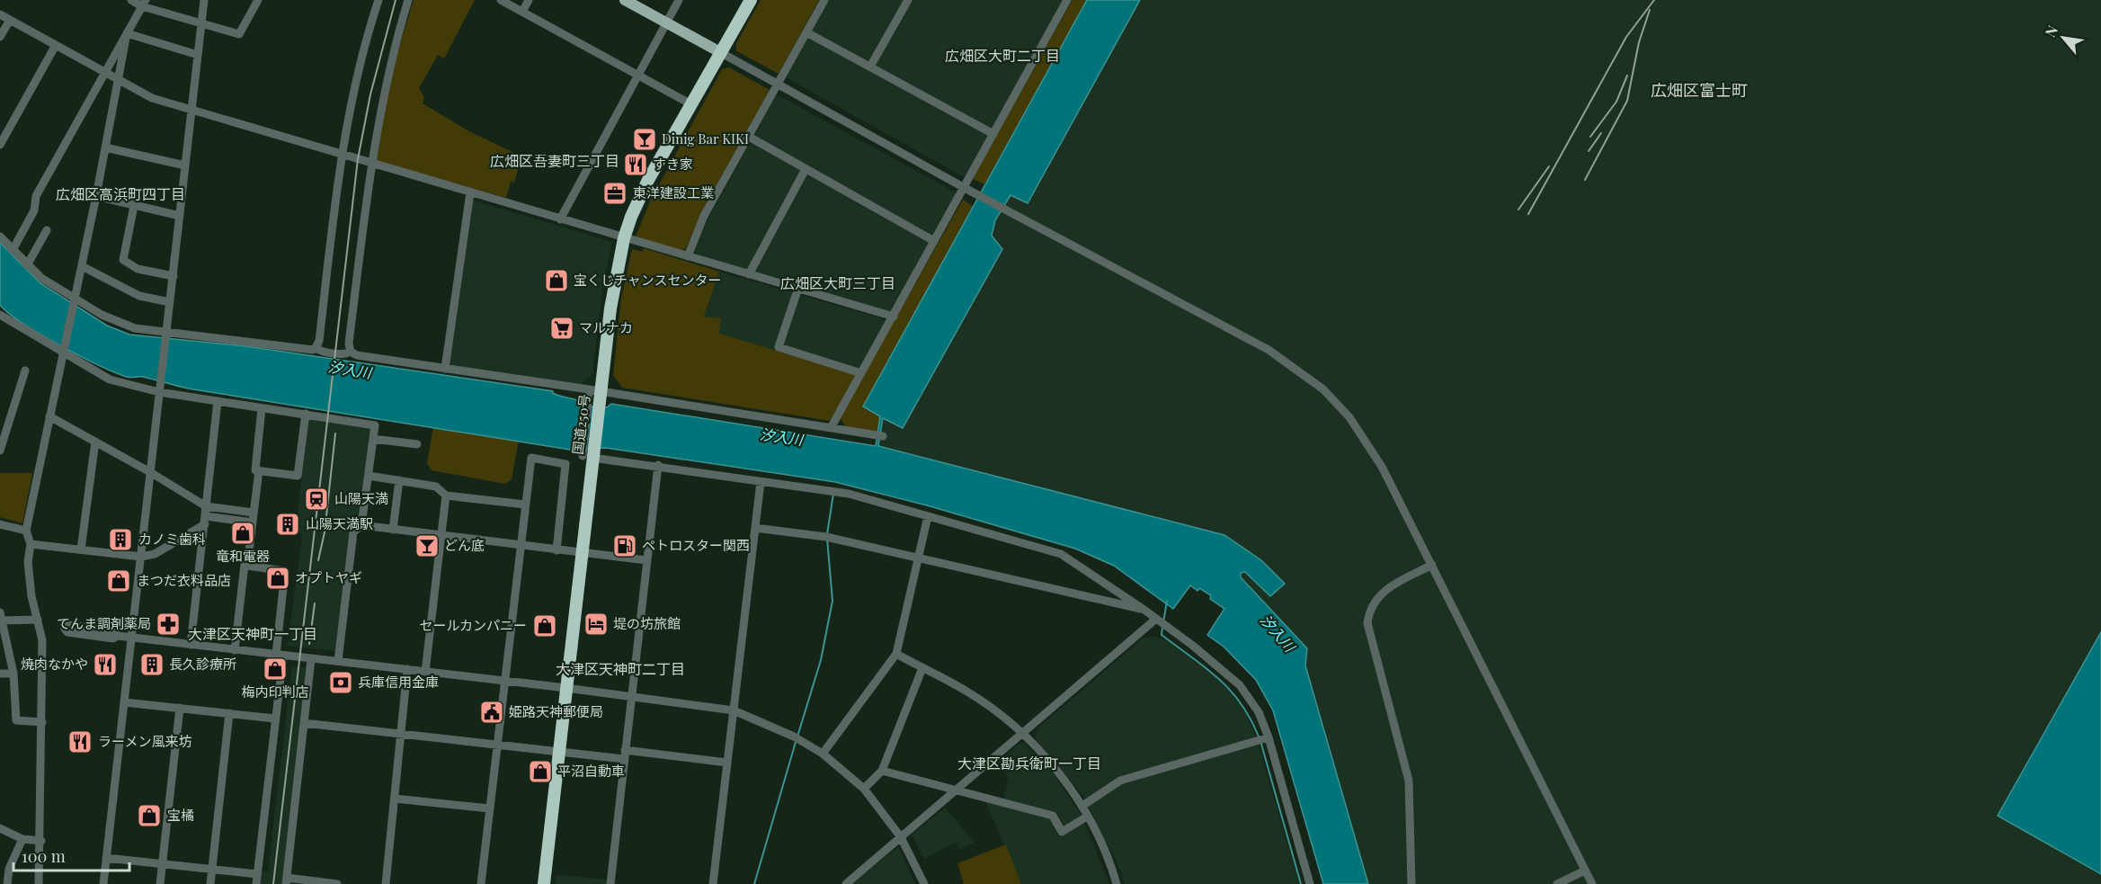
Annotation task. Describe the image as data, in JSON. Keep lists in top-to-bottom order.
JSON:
{
  "streets": {
    "highway": ["国道250号"]
  },
  "districts": [
    "広畑区大町二丁目",
    "広畑区富士町",
    "広畑区吾妻町三丁目",
    "広畑区高浜町四丁目",
    "広畑区大町三丁目",
    "大津区天神町一丁目",
    "大津区天神町二丁目",
    "大津区勘兵衛町一丁目"
  ],
  "water": ["汐入川"],
  "places": {
    "bar": ["Dinig Bar KIKI", "どん底"],
    "restaurant": ["すき家", "焼肉なかや", "ラーメン風来坊"],
    "office": ["東洋建設工業"],
    "shop": [
      "宝くじチャンスセンター",
      "竜和電器",
      "オプトヤギ",
      "まつだ衣料品店",
      "セールカンパニー",
      "梅内印判店",
      "平沼自動車",
      "宝橘"
    ],
    "supermarket": ["マルナカ"],
    "station": ["山陽天満"],
    "building": ["山陽天満駅", "カノミ歯科", "長久診療所"],
    "fuel station": ["ペトロスター関西"],
    "pharmacy": ["てんま調剤薬局"],
    "hotel": ["堤の坊旅館"],
    "bank": ["兵庫信用金庫"],
    "public building": ["姫路天神郵便局"]
  },
  "scale_bar": "100 m",
  "north": "top left"
}
